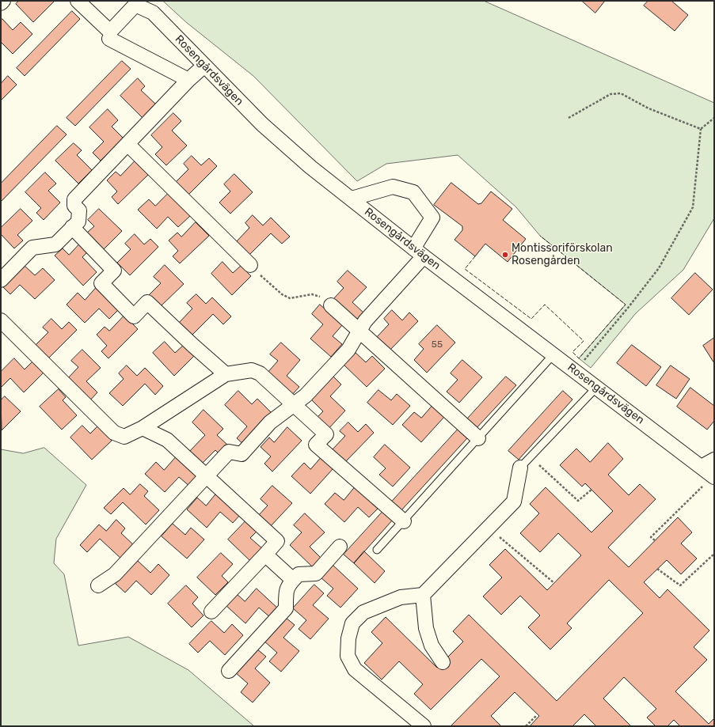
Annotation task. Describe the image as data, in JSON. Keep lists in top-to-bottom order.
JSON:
{
  "streets": {
    "street": ["Rosengårdsvägen"]
  },
  "places": ["Montissoriförskolan Rosengården"],
  "house_numbers": ["55"]
}
